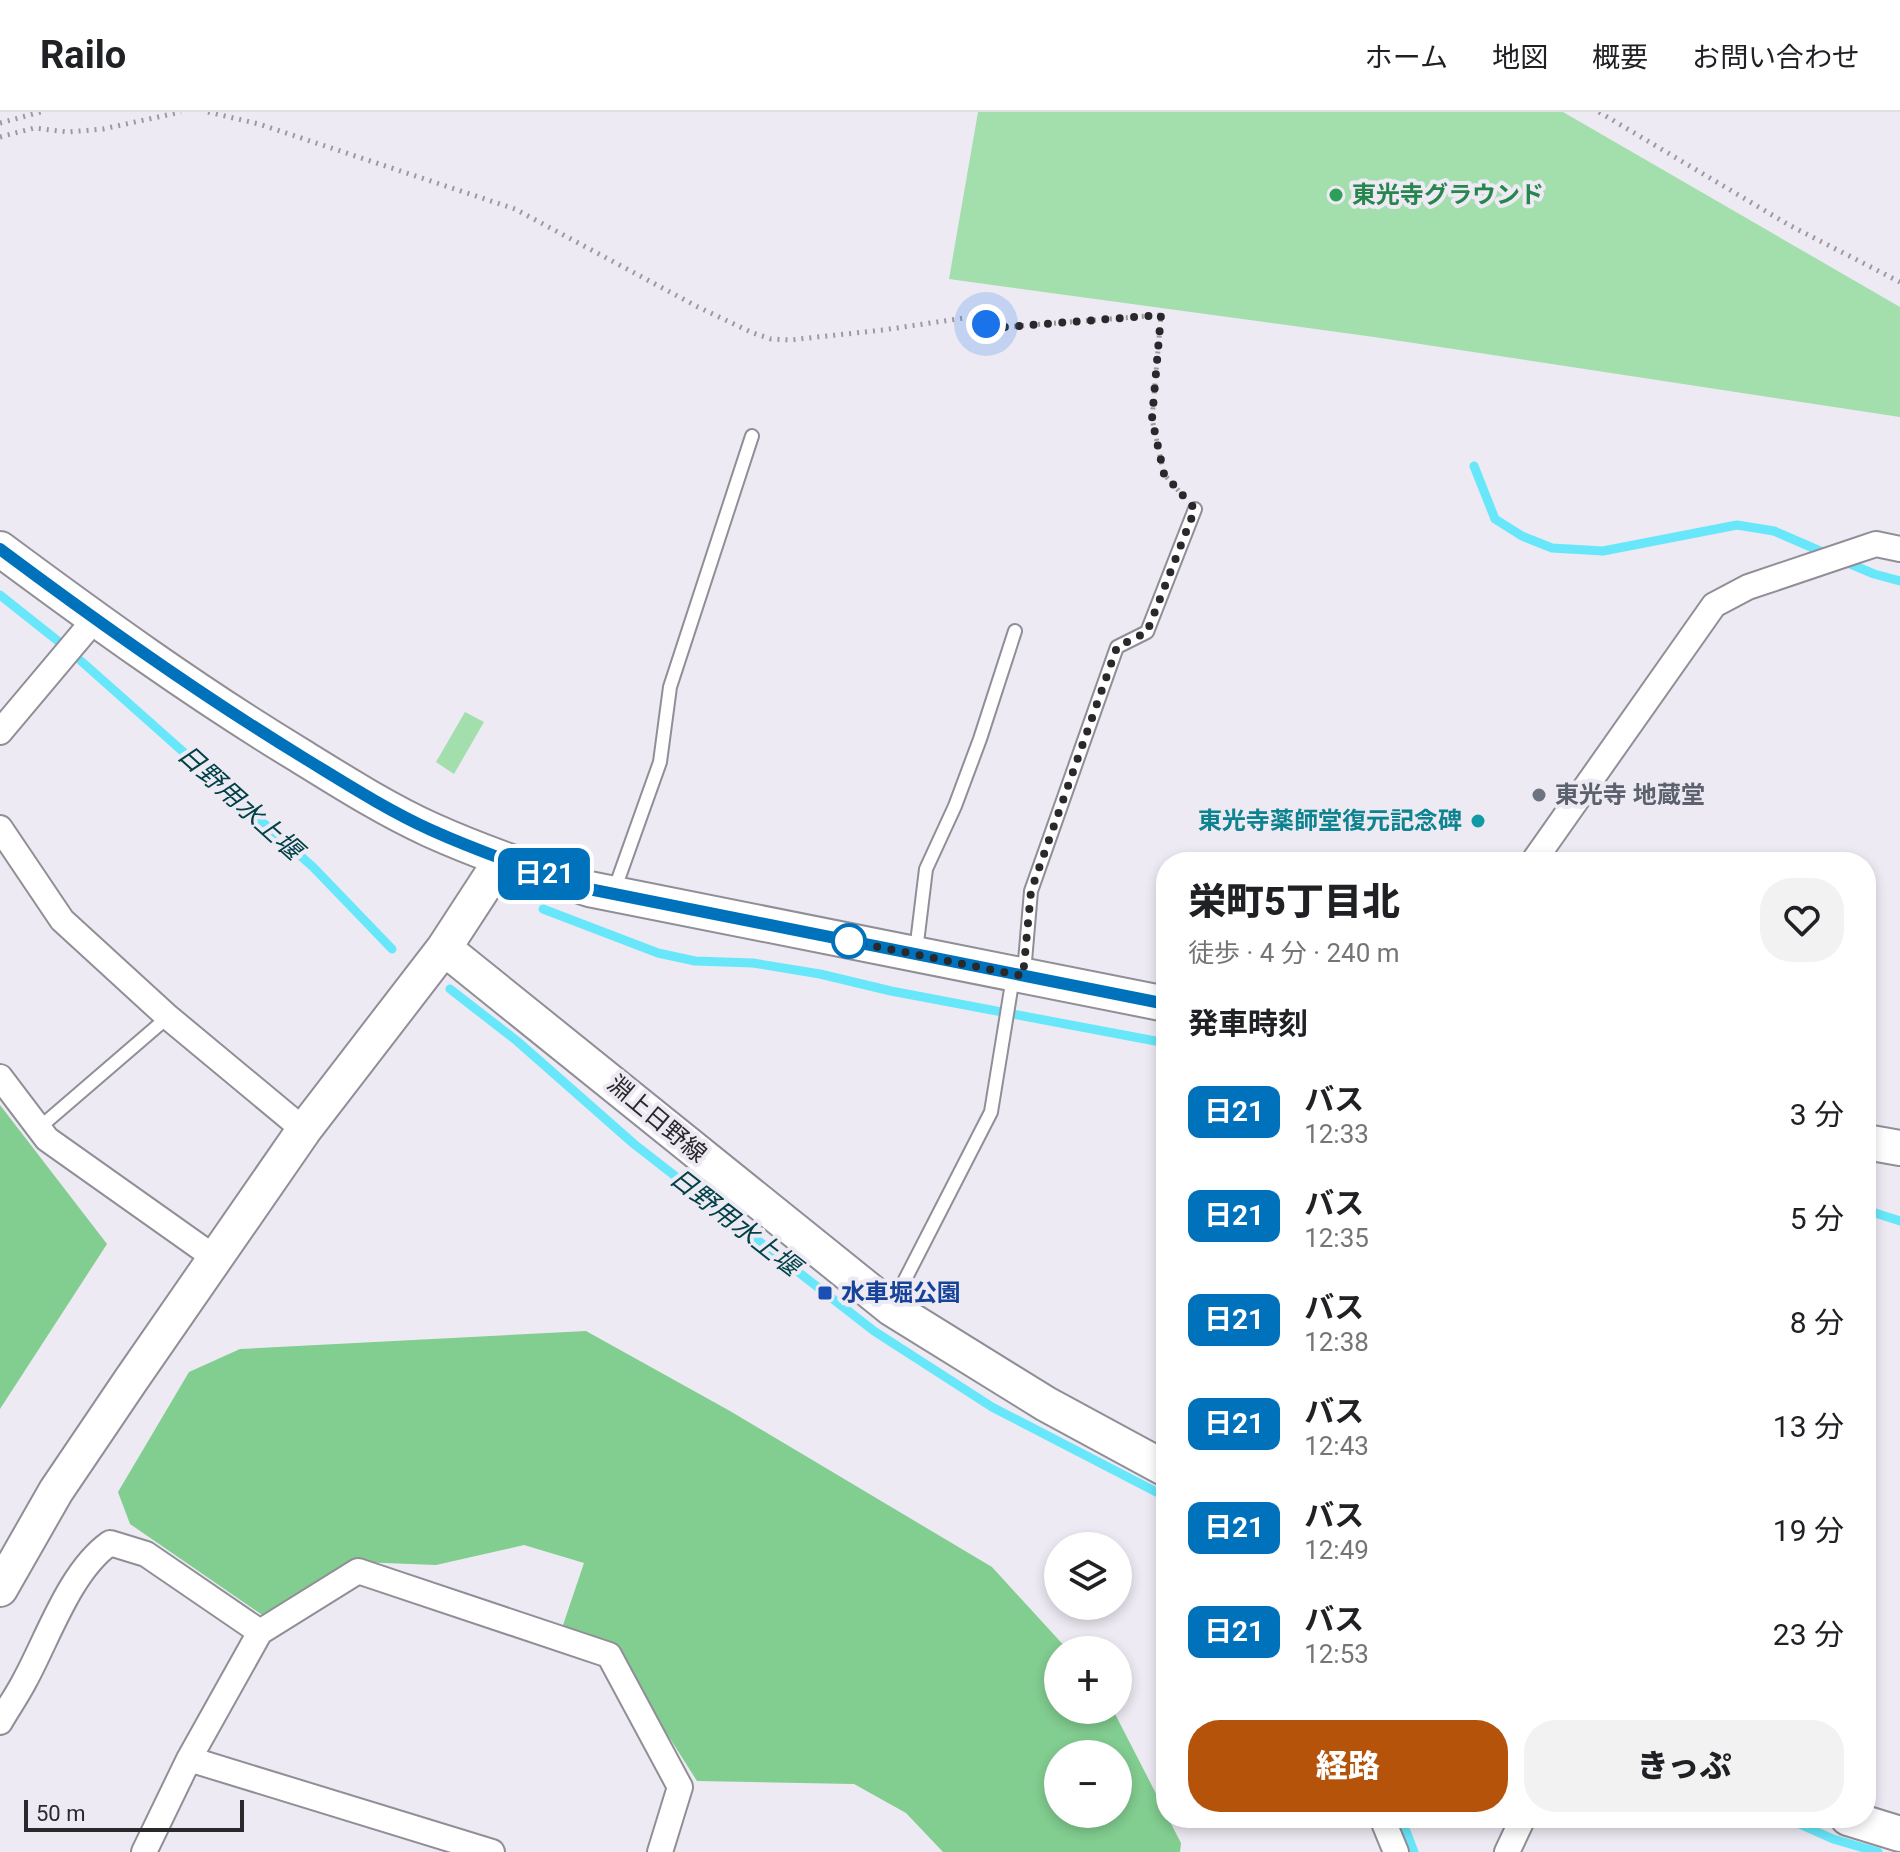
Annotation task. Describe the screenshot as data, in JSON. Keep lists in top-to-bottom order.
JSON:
{
  "streets": {
    "main road": ["淵上日野線"]
  },
  "water": ["日野用水上堰"],
  "places": {
    "other": ["東光寺グラウンド", "東光寺 地蔵堂", "東光寺薬師堂復元記念碑"],
    "transit": ["水車堀公園"]
  },
  "lines": ["bus line 日21"],
  "scale_bar": "50 m",
  "page": {
    "header": "Railo",
    "nav": [
      "ホーム",
      "地図",
      "概要",
      "お問い合わせ"
    ],
    "on_map": "日21",
    "heading": [
      ["栄町5丁目北", "徒歩 · 4 分 · 240 m"],
      "発車時刻"
    ],
    "list": [
      {
        "mark": "日21",
        "name": "バス",
        "note": "12:33",
        "value": "3 分"
      },
      {
        "mark": "日21",
        "name": "バス",
        "note": "12:35",
        "value": "5 分"
      },
      {
        "mark": "日21",
        "name": "バス",
        "note": "12:38",
        "value": "8 分"
      },
      {
        "mark": "日21",
        "name": "バス",
        "note": "12:43",
        "value": "13 分"
      },
      {
        "mark": "日21",
        "name": "バス",
        "note": "12:49",
        "value": "19 分"
      },
      {
        "mark": "日21",
        "name": "バス",
        "note": "12:53",
        "value": "23 分"
      }
    ],
    "map_buttons": ["+", "−"],
    "buttons": ["経路", "きっぷ"],
    "scale": "50 m"
  }
}
